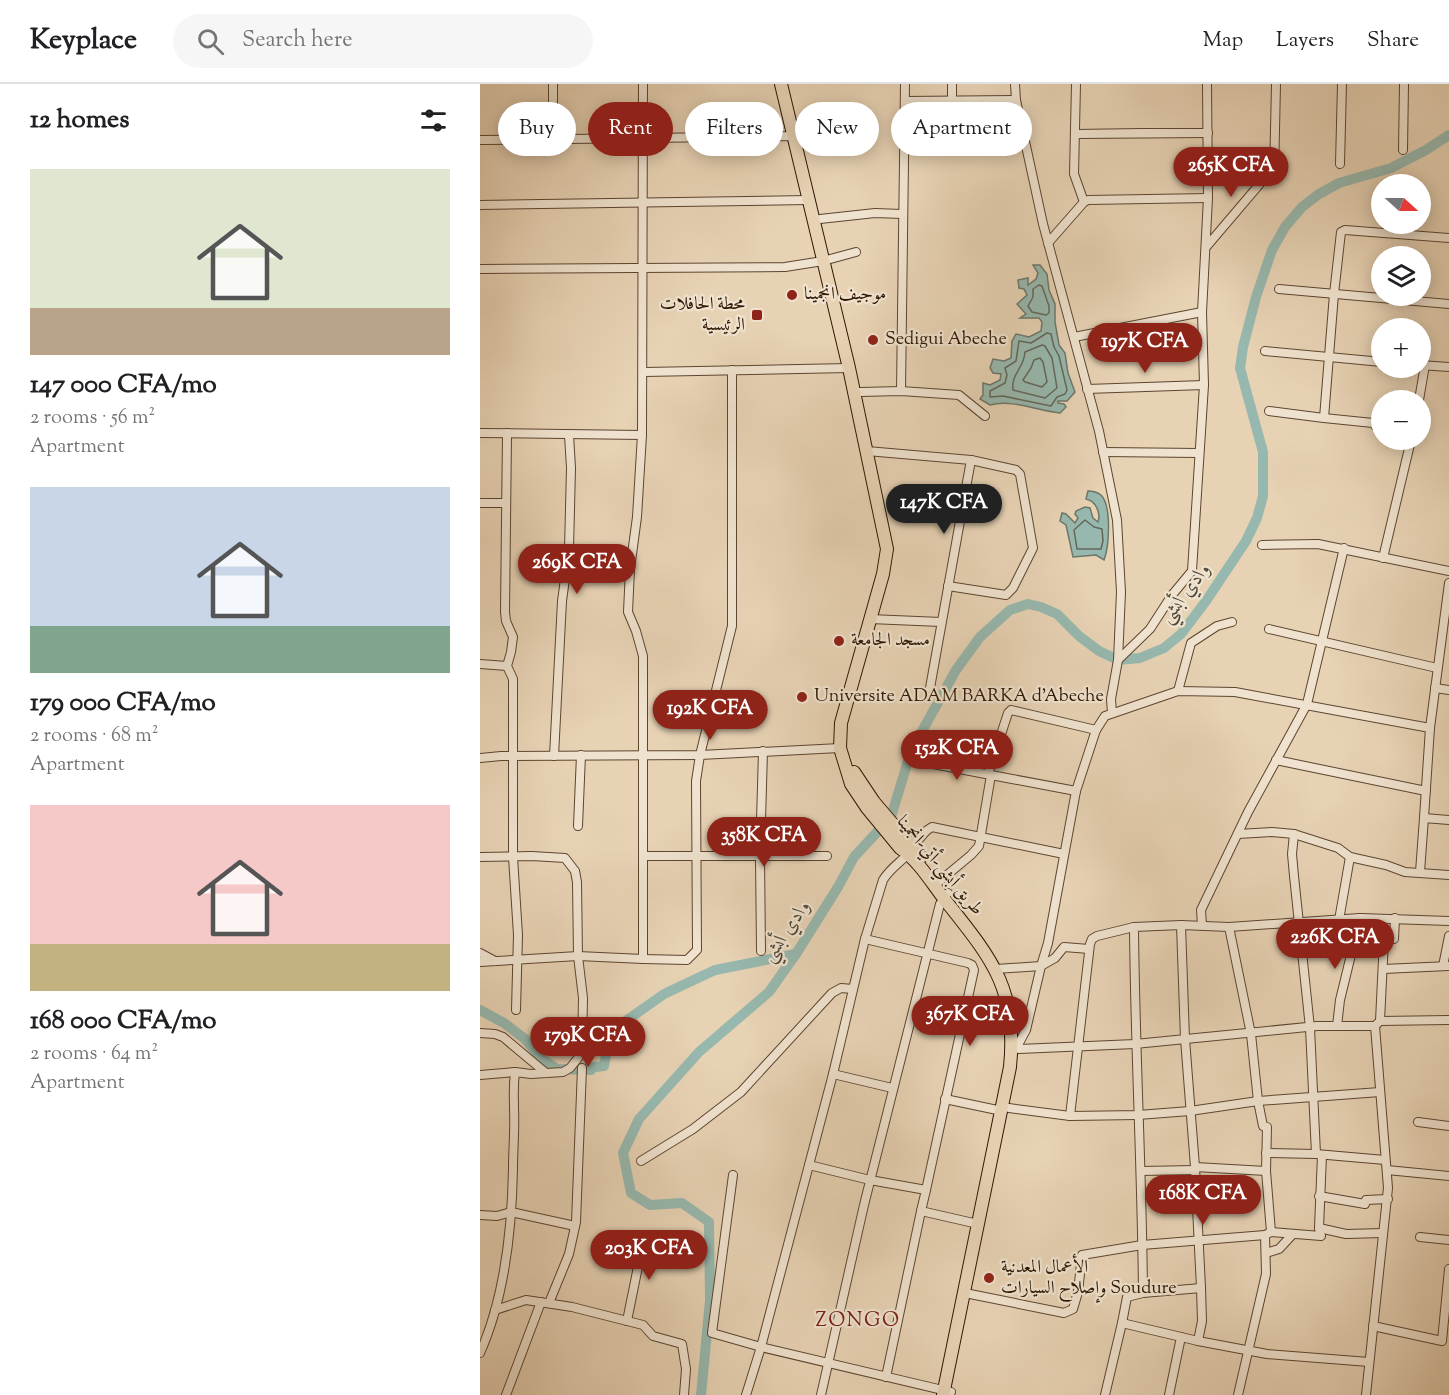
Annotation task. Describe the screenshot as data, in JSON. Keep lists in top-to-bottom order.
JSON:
{
  "districts": ["ZONGO"],
  "water": ["وادي أبشي"],
  "places": {
    "other": [
      "موجيف انجمينا",
      "Sedigui Abeche",
      "مسجد الجامعة",
      "Universite ADAM BARKA d'Abeche",
      "الأعمال المعدنية وإصلاح السيارات Soudure"
    ],
    "transit": ["محطة الحافلات الرئيسية"]
  },
  "north": "right",
  "page": {
    "header": "Keyplace",
    "search": "Search here",
    "nav": ["Map", "Layers", "Share"],
    "heading": "12 homes",
    "chip": [
      "Buy",
      "Rent",
      "Filters",
      "New",
      "Apartment"
    ],
    "price": [
      "265K CFA",
      "197K CFA",
      "147K CFA",
      "269K CFA",
      "192K CFA",
      "152K CFA",
      "358K CFA",
      "226K CFA",
      "367K CFA",
      "179K CFA",
      "168K CFA",
      "203K CFA"
    ],
    "list": [
      {
        "name": "147 000 CFA/mo",
        "note": "2 rooms · 56 m² · Apartment"
      },
      {
        "name": "179 000 CFA/mo",
        "note": "2 rooms · 68 m² · Apartment"
      },
      {
        "name": "168 000 CFA/mo",
        "note": "2 rooms · 64 m² · Apartment"
      }
    ],
    "map_buttons": ["+", "−"]
  }
}
